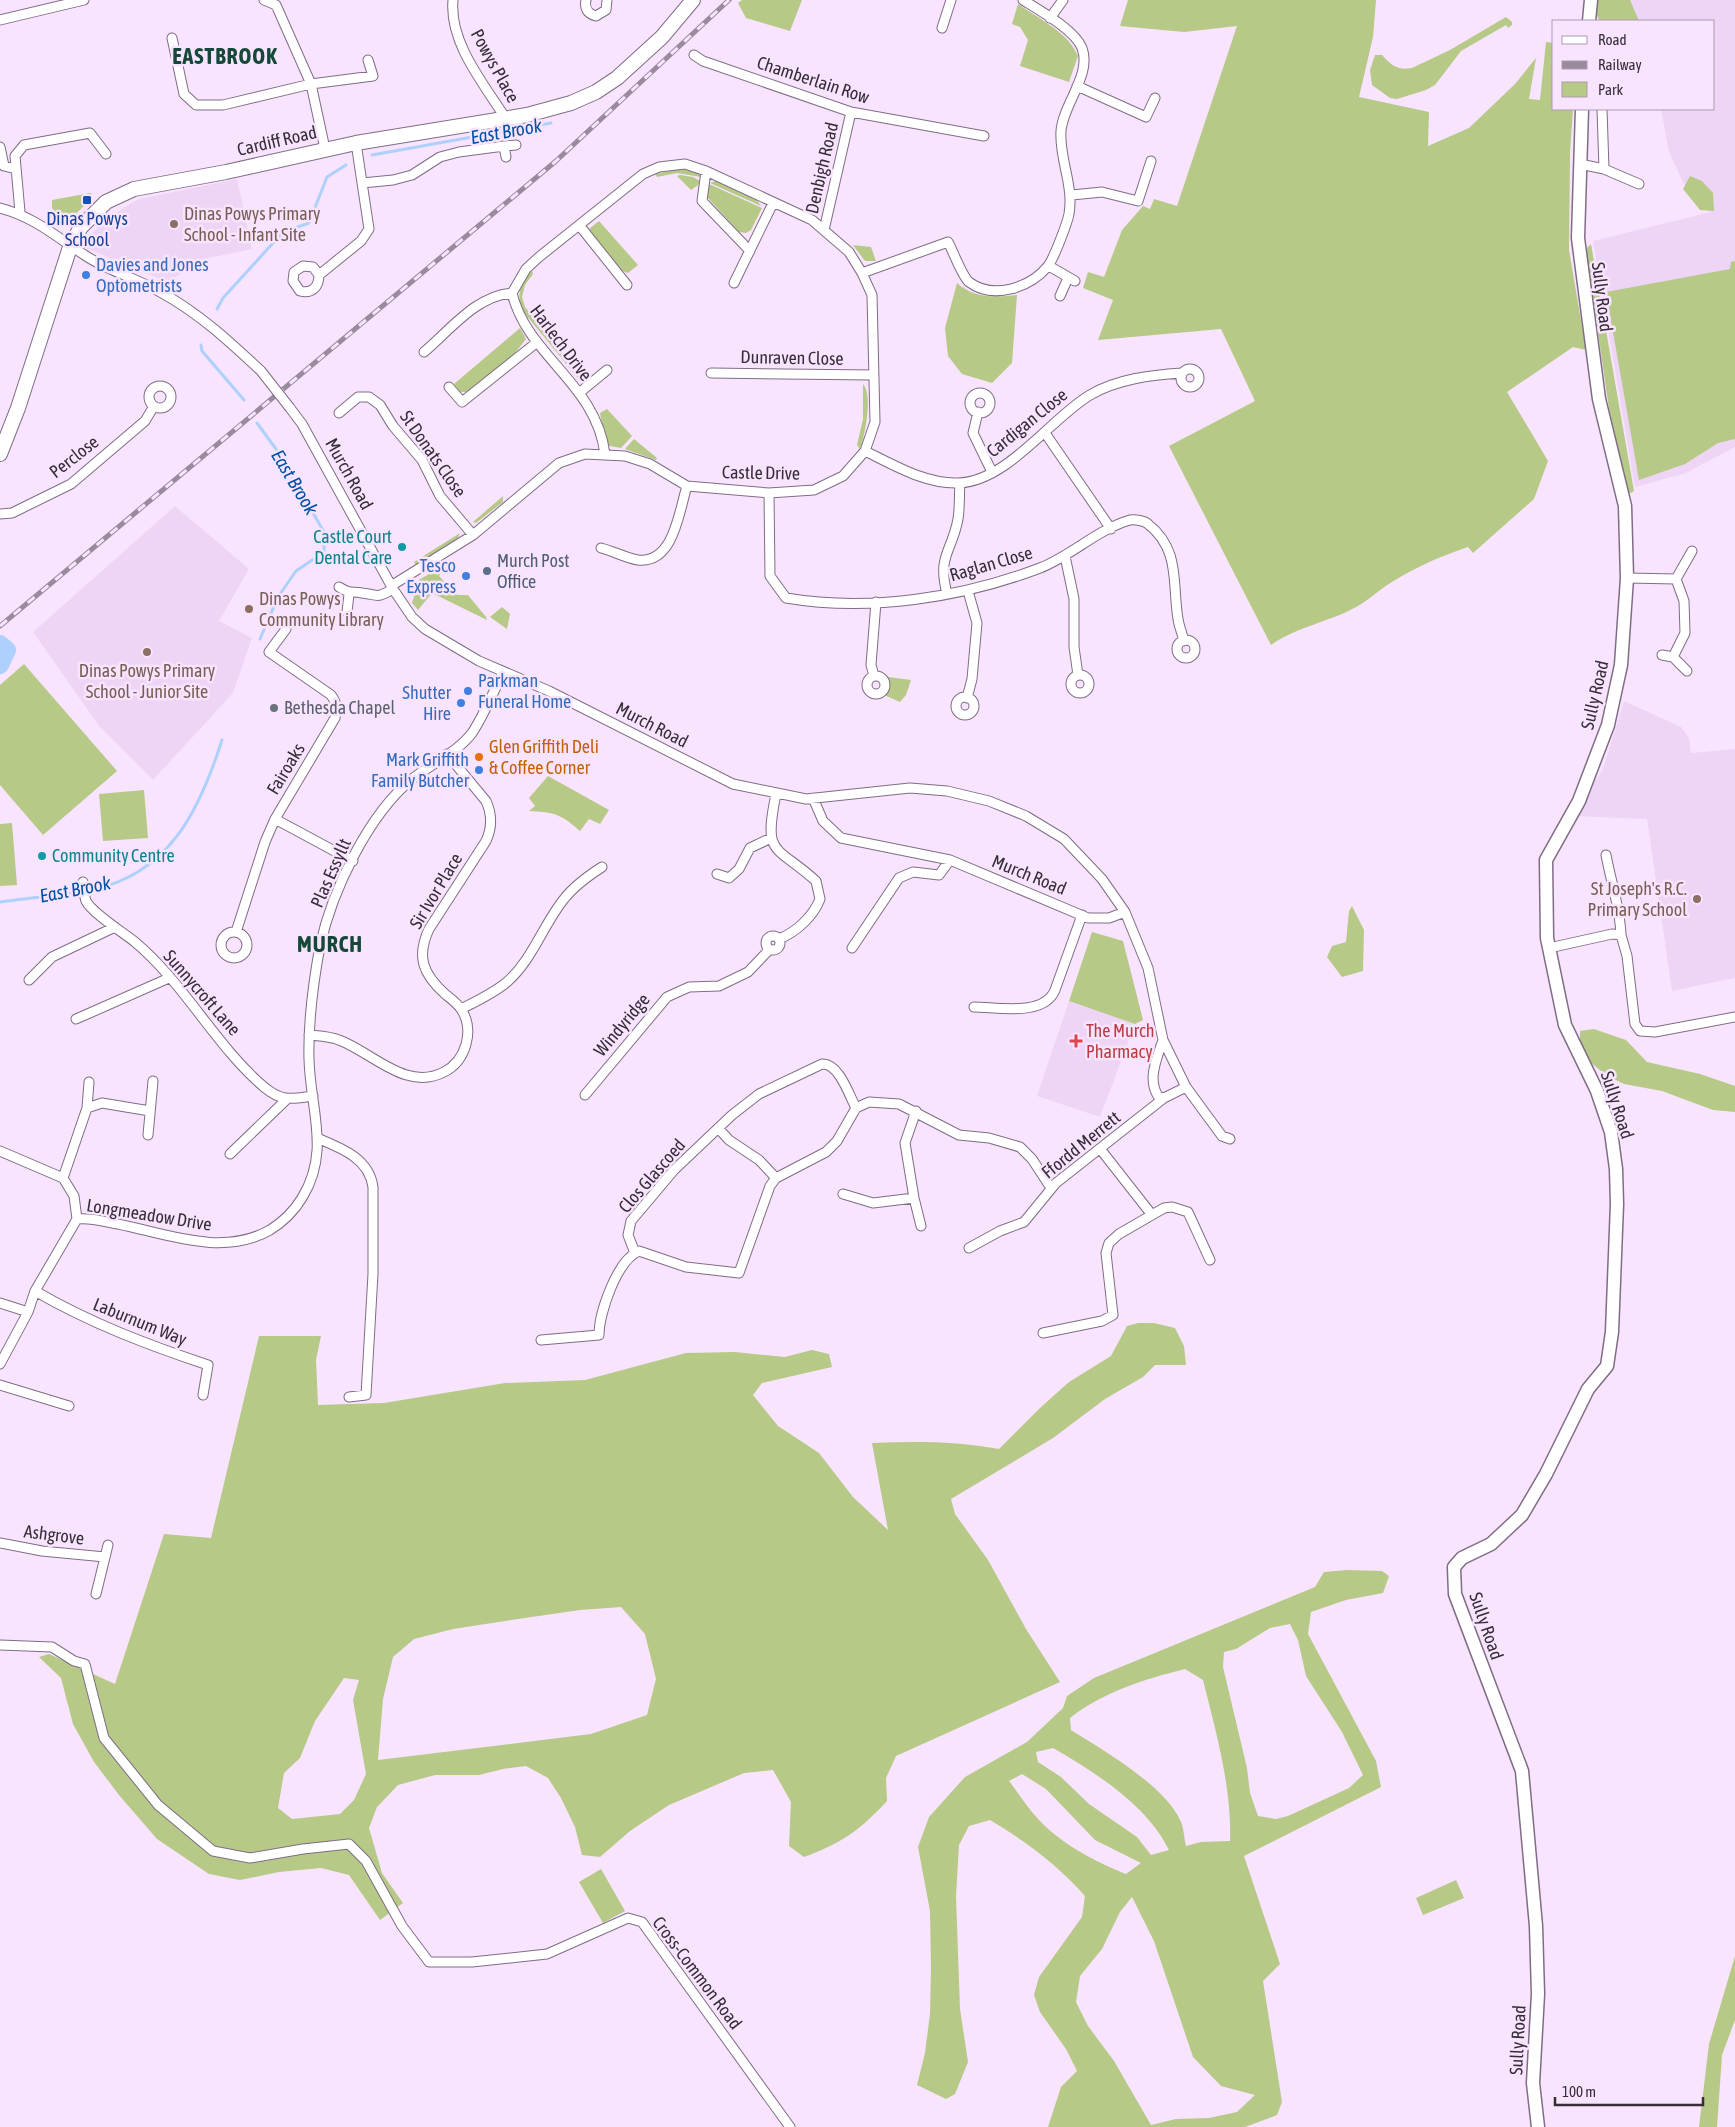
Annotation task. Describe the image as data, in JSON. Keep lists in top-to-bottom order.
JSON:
{
  "streets": {
    "main road": ["Cardiff Road"],
    "street": [
      "Powys Place",
      "Chamberlain Row",
      "Denbigh Road",
      "Sully Road",
      "Harlech Drive",
      "Dunraven Close",
      "Cardigan Close",
      "St Donats Close",
      "Perclose",
      "Castle Drive",
      "Murch Road",
      "Raglan Close",
      "Fairoaks",
      "Plas Essyllt",
      "Sir Ivor Place",
      "Sunnycroft Lane",
      "Windyridge",
      "Ffordd Merrett",
      "Clos Glascoed",
      "Longmeadow Drive",
      "Laburnum Way",
      "Ashgrove",
      "Cross-Common Road"
    ]
  },
  "crossings": [
    ["Powys Place", "Cardiff Road"],
    ["Chamberlain Row", "Denbigh Road"],
    ["Cardiff Road", "Murch Road"],
    ["Denbigh Road", "Castle Drive"],
    ["Harlech Drive", "Castle Drive"],
    ["Dunraven Close", "Castle Drive"],
    ["Cardigan Close", "Castle Drive"],
    ["St Donats Close", "Castle Drive"],
    ["Castle Drive", "Murch Road"],
    ["Castle Drive", "Raglan Close"],
    ["Murch Road", "Plas Essyllt"],
    ["Plas Essyllt", "Sir Ivor Place"],
    ["Plas Essyllt", "Longmeadow Drive"],
    ["Longmeadow Drive", "Laburnum Way"]
  ],
  "districts": ["EASTBROOK", "MURCH"],
  "water": ["East Brook"],
  "places": {
    "transit": ["Dinas Powys School"],
    "other": [
      "Dinas Powys Primary School - Infant Site",
      "Davies and Jones Optometrists",
      "Castle Court Dental Care",
      "Murch Post Office",
      "Tesco Express",
      "Dinas Powys Community Library",
      "Dinas Powys Primary School - Junior Site",
      "Parkman Funeral Home",
      "Shutter Hire",
      "Bethesda Chapel",
      "Glen Griffith Deli & Coffee Corner",
      "Mark Griffith Family Butcher",
      "Community Centre",
      "St Joseph's R.C. Primary School"
    ],
    "health": ["The Murch Pharmacy"]
  },
  "legend": ["Road", "Railway", "Park"],
  "scale_bar": "100 m"
}
